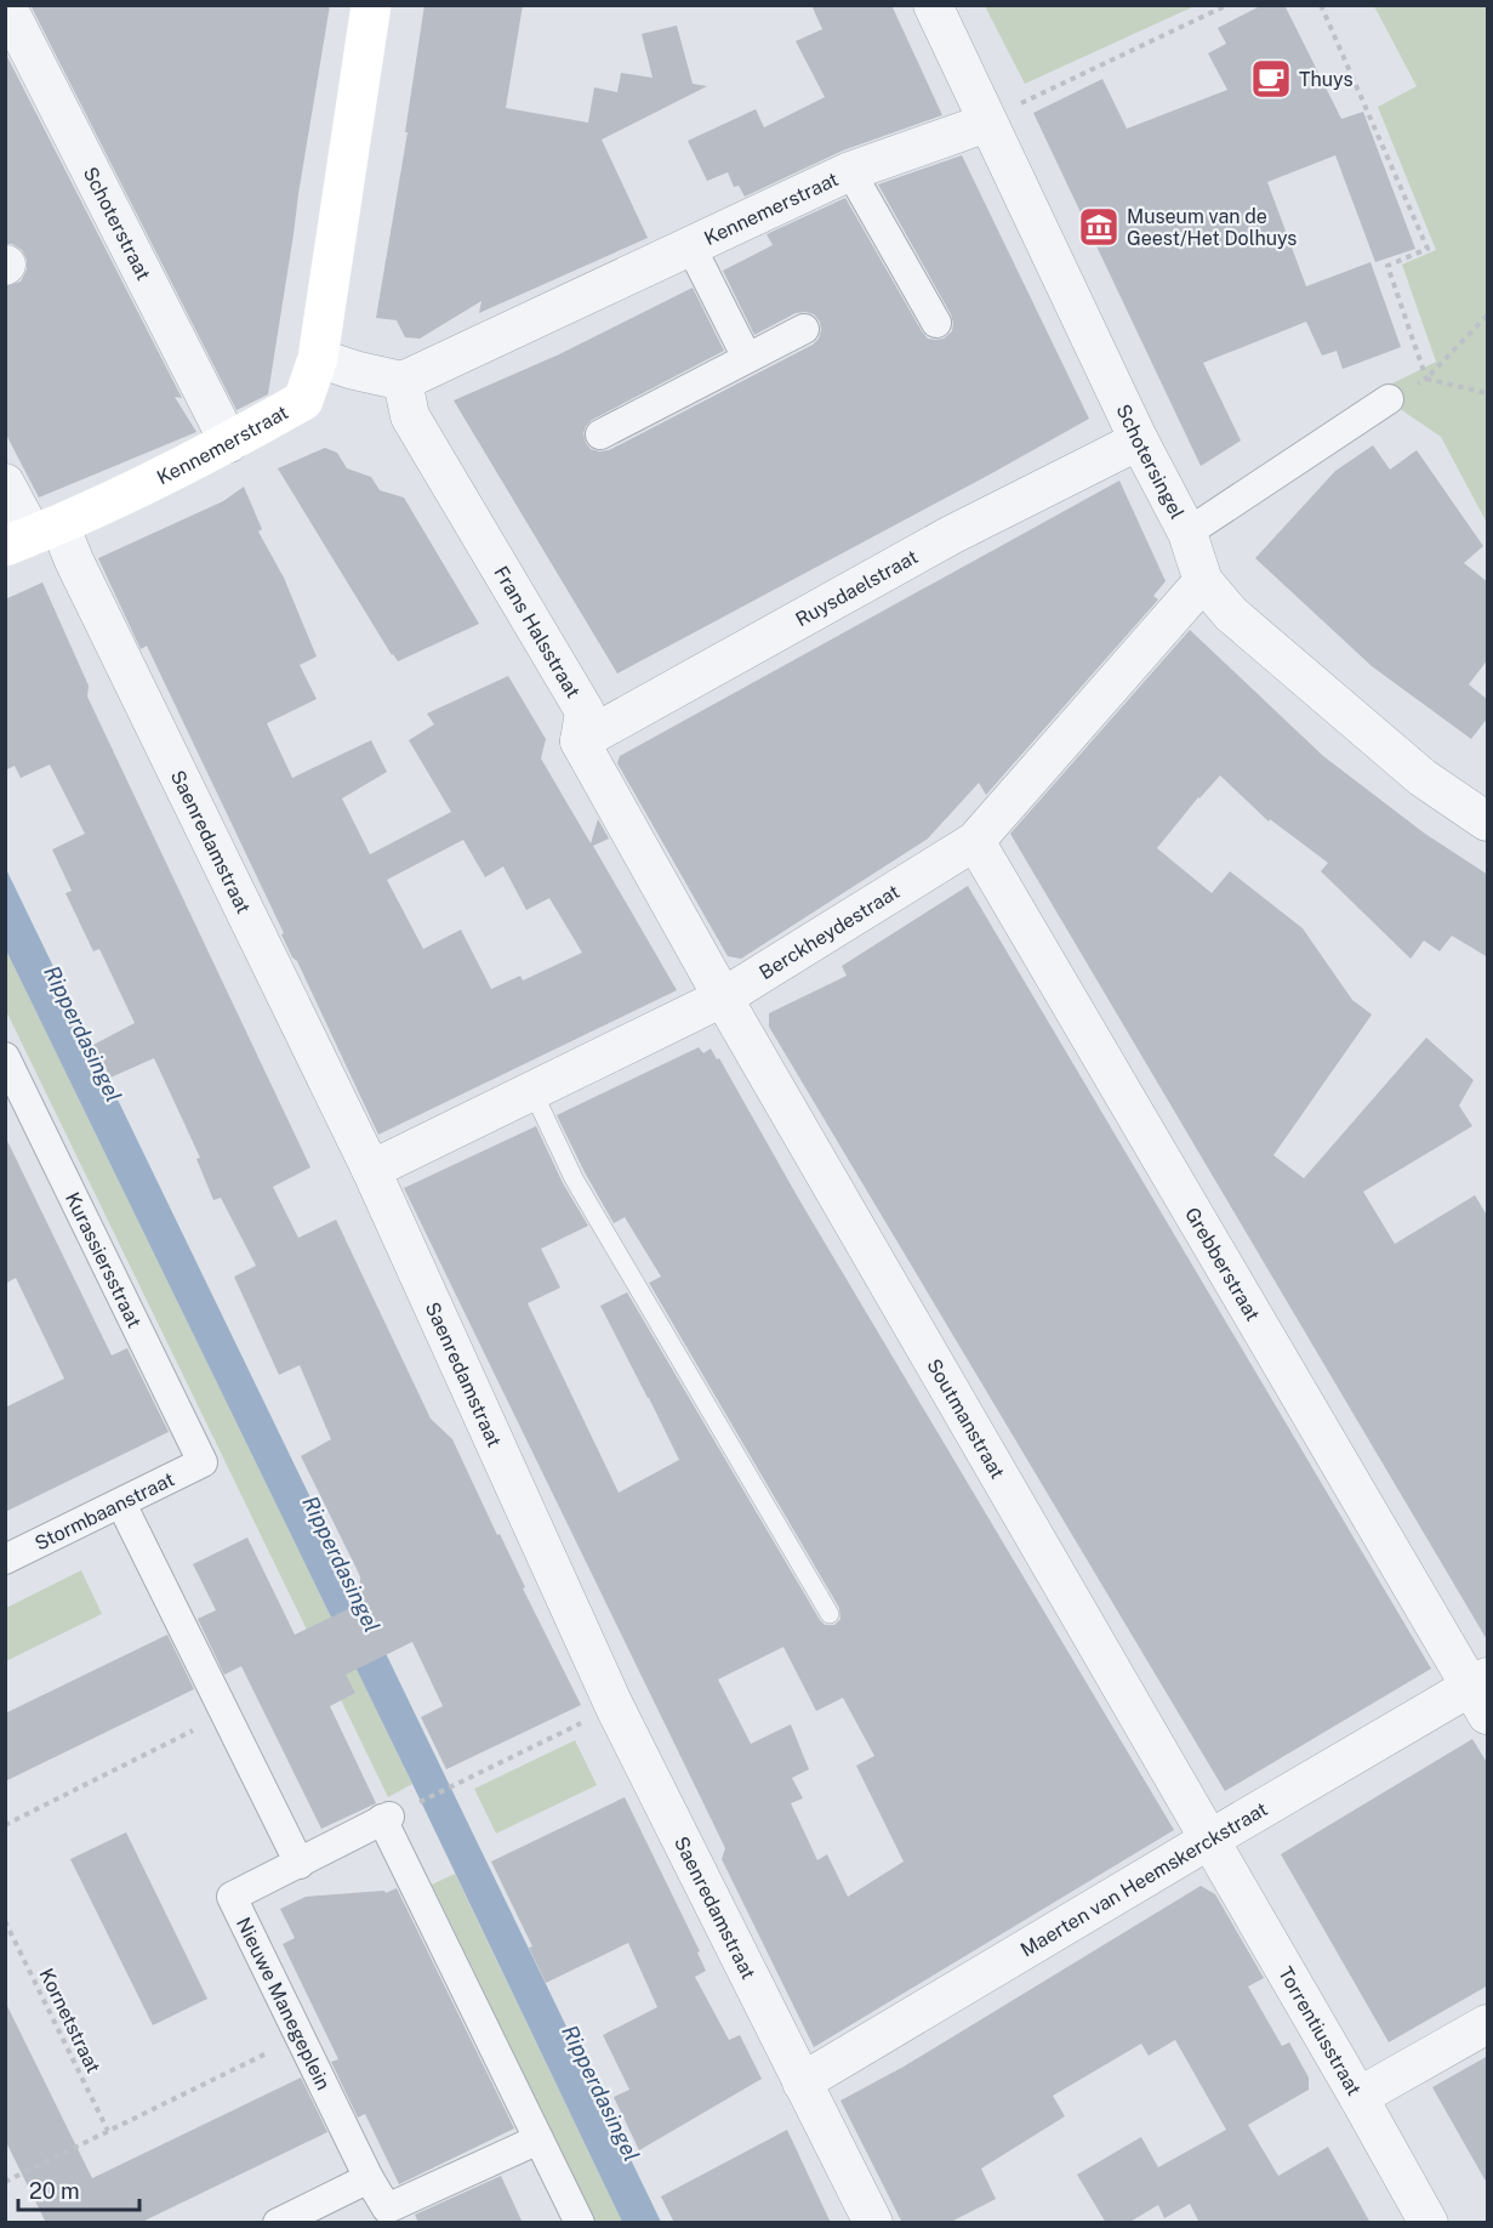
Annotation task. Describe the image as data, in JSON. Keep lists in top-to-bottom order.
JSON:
{
  "streets": {
    "main road": ["Kennemerstraat"],
    "street": [
      "Schoterstraat",
      "Schotersingel",
      "Ruysdaelstraat",
      "Frans Halsstraat",
      "Saenredamstraat",
      "Berckheydestraat",
      "Kurassiersstraat",
      "Grebberstraat",
      "Soutmanstraat",
      "Stormbaanstraat",
      "Maerten van Heemskerckstraat",
      "Nieuwe Manegeplein",
      "Torrentiusstraat"
    ],
    "path": ["Kornetstraat"]
  },
  "crossings": [
    ["Kennemerstraat", "Schoterstraat"],
    ["Kennemerstraat", "Schotersingel"],
    ["Kennemerstraat", "Frans Halsstraat"],
    ["Kennemerstraat", "Saenredamstraat"],
    ["Schotersingel", "Ruysdaelstraat"],
    ["Schotersingel", "Berckheydestraat"],
    ["Ruysdaelstraat", "Frans Halsstraat"],
    ["Saenredamstraat", "Berckheydestraat"],
    ["Saenredamstraat", "Maerten van Heemskerckstraat"],
    ["Berckheydestraat", "Grebberstraat"],
    ["Berckheydestraat", "Soutmanstraat"],
    ["Kurassiersstraat", "Stormbaanstraat"],
    ["Grebberstraat", "Maerten van Heemskerckstraat"],
    ["Soutmanstraat", "Maerten van Heemskerckstraat"],
    ["Soutmanstraat", "Torrentiusstraat"],
    ["Maerten van Heemskerckstraat", "Torrentiusstraat"]
  ],
  "water": ["Ripperdasingel"],
  "places": {
    "cafe": ["Thuys"],
    "museum": ["Museum van de Geest/Het Dolhuys"]
  },
  "scale_bar": "20 m"
}
